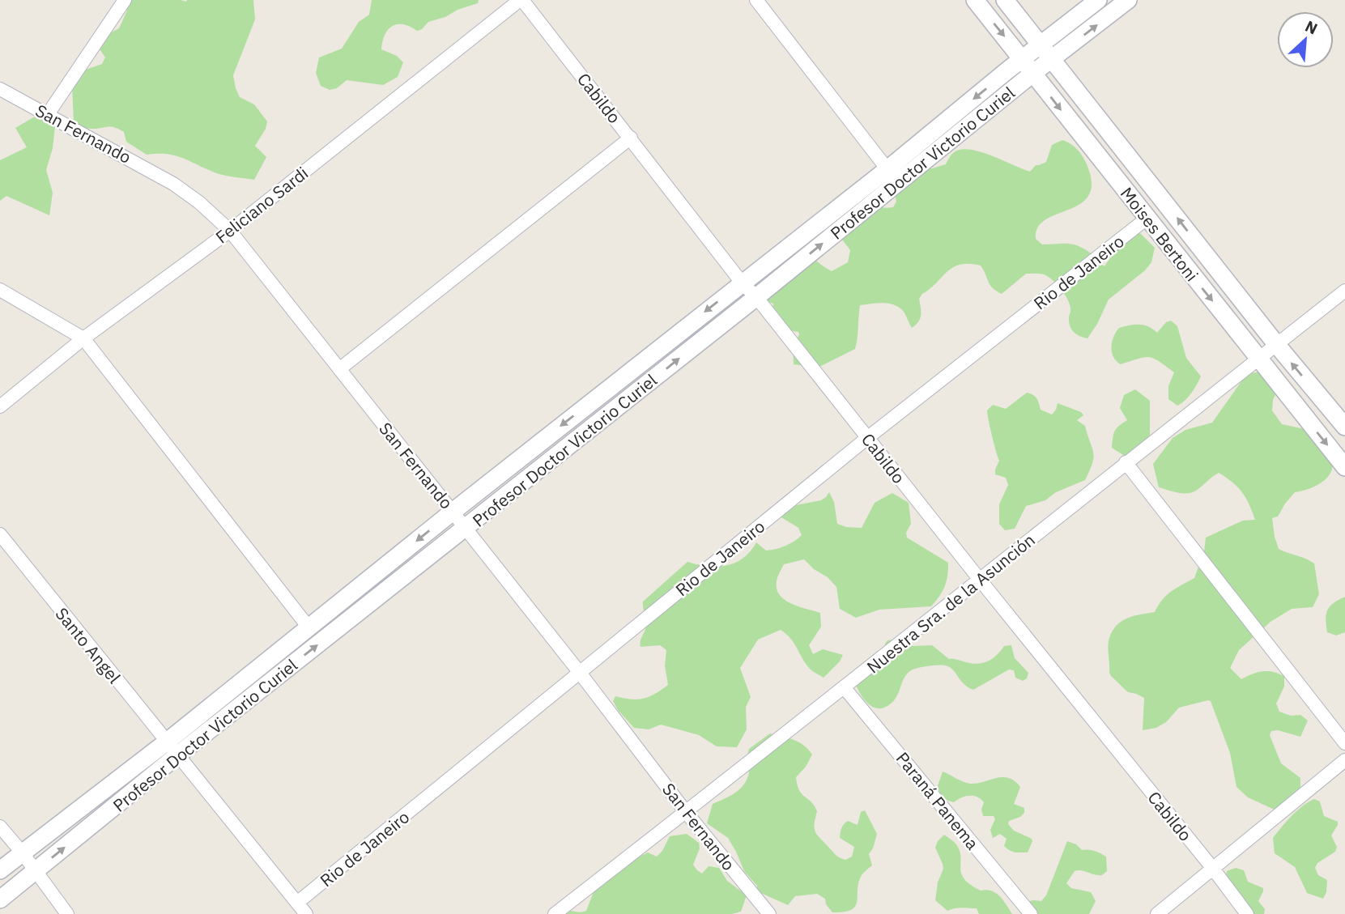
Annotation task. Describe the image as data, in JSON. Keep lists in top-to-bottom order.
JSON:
{
  "streets": {
    "main road": ["Profesor Doctor Victorio Curiel", "Moises Bertoni"],
    "street": [
      "Cabildo",
      "San Fernando",
      "Feliciano Sardi",
      "Rio de Janeiro",
      "Nuestra Sra. de la Asunción",
      "Santo Angel",
      "Paraná Panema"
    ]
  },
  "crossings": [
    ["Cabildo", "Profesor Doctor Victorio Curiel"],
    ["Cabildo", "Feliciano Sardi"],
    ["Cabildo", "Rio de Janeiro"],
    ["Cabildo", "Nuestra Sra. de la Asunción"],
    ["San Fernando", "Profesor Doctor Victorio Curiel"],
    ["San Fernando", "Feliciano Sardi"],
    ["San Fernando", "Rio de Janeiro"],
    ["San Fernando", "Nuestra Sra. de la Asunción"],
    ["Profesor Doctor Victorio Curiel", "Moises Bertoni"],
    ["Profesor Doctor Victorio Curiel", "Santo Angel"],
    ["Moises Bertoni", "Rio de Janeiro"],
    ["Moises Bertoni", "Nuestra Sra. de la Asunción"],
    ["Rio de Janeiro", "Santo Angel"],
    ["Nuestra Sra. de la Asunción", "Paraná Panema"]
  ],
  "north": "top right"
}
